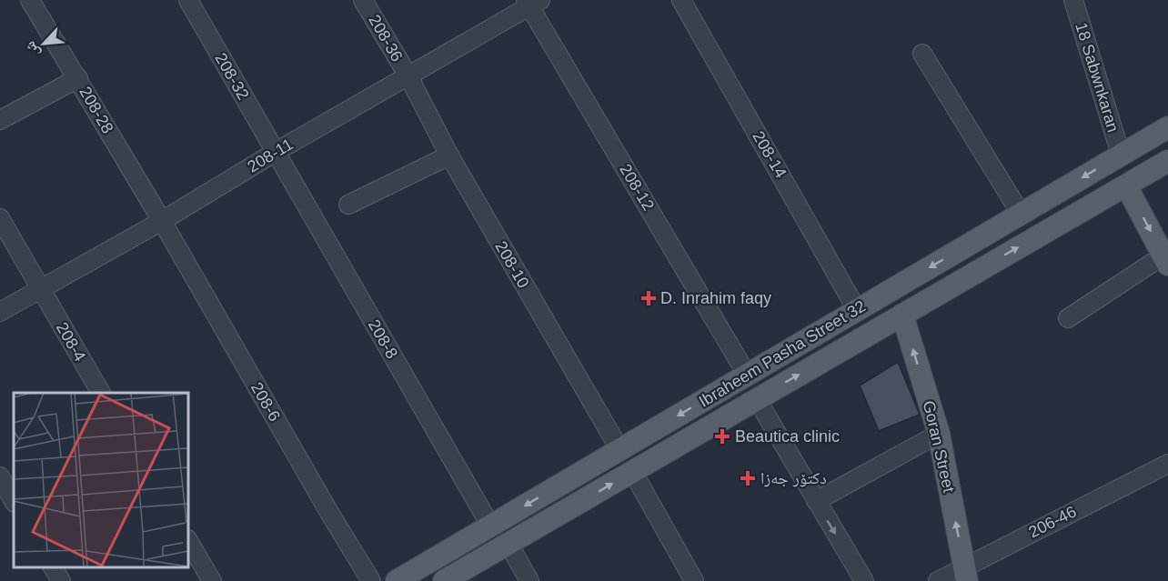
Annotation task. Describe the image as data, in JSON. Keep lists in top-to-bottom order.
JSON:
{
  "streets": {
    "main road": ["Ibraheem Pasha Street 32", "Goran Street"],
    "street": [
      "208-36",
      "208-32",
      "18 Sabwnkaran",
      "208-28",
      "208-14",
      "208-11",
      "208-12",
      "208-10",
      "208-8",
      "208-4",
      "208-6",
      "206-46"
    ]
  },
  "crossings": [
    ["208-36", "208-11"],
    ["208-36", "208-10"],
    ["208-32", "208-11"],
    ["208-32", "208-8"],
    ["18 Sabwnkaran", "Ibraheem Pasha Street 32"],
    ["208-28", "208-11"],
    ["208-28", "208-6"],
    ["208-14", "Ibraheem Pasha Street 32"],
    ["208-11", "208-12"],
    ["208-11", "208-10"],
    ["208-11", "208-8"],
    ["208-11", "208-4"],
    ["208-11", "208-6"],
    ["208-12", "Ibraheem Pasha Street 32"],
    ["208-10", "Ibraheem Pasha Street 32"],
    ["208-8", "Ibraheem Pasha Street 32"],
    ["Ibraheem Pasha Street 32", "Goran Street"],
    ["Goran Street", "206-46"]
  ],
  "one_way": ["Goran Street"],
  "places": {
    "health": ["D. Inrahim faqy", "Beautica clinic", "دکتۆر جەزا"]
  },
  "north": "bottom left"
}
